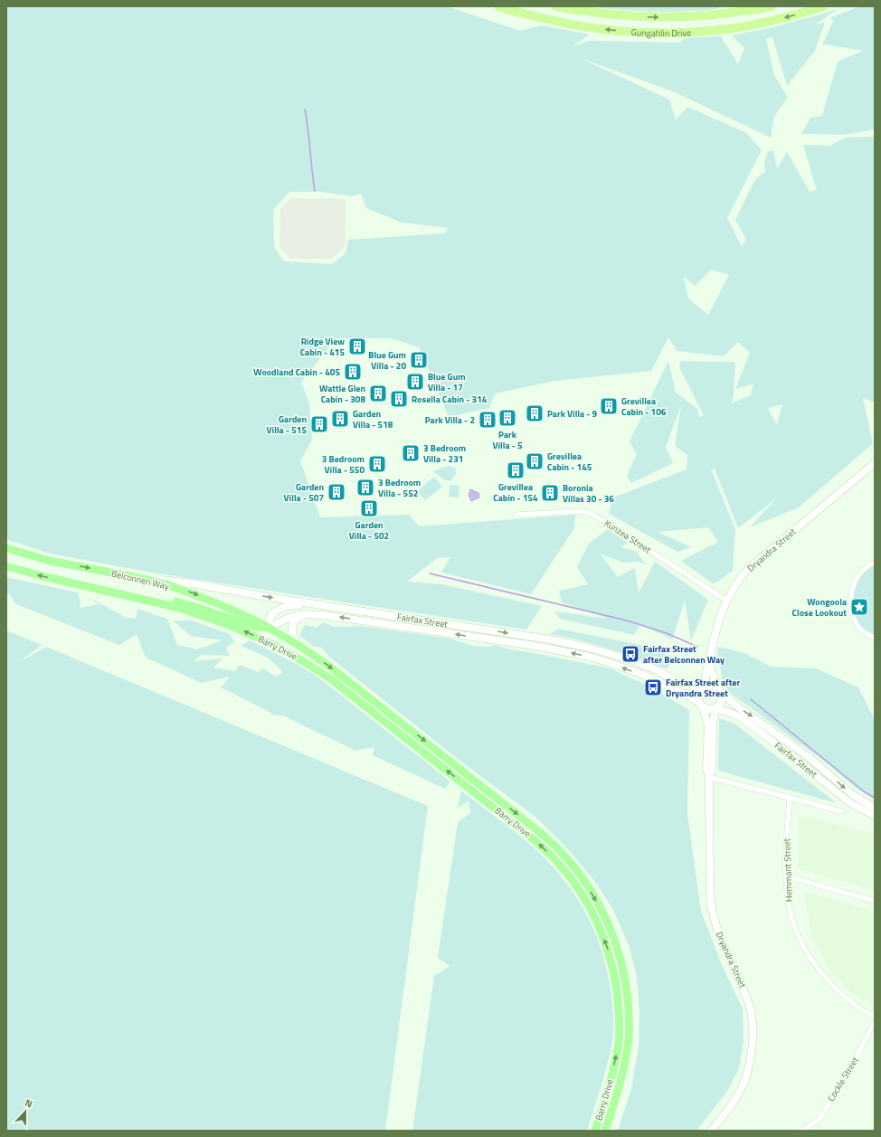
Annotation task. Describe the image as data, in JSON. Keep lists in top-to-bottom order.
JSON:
{
  "streets": {
    "highway": ["Gungahlin Drive"],
    "main road": [
      "Dryandra Street",
      "Belconnen Way",
      "Fairfax Street",
      "Barry Drive"
    ],
    "street": ["Kunzea Street", "Hemmant Street", "Cockle Street"]
  },
  "crossings": [
    ["Kunzea Street", "Dryandra Street"],
    ["Dryandra Street", "Fairfax Street"],
    ["Belconnen Way", "Fairfax Street"],
    ["Belconnen Way", "Barry Drive"],
    ["Fairfax Street", "Barry Drive"]
  ],
  "places": {
    "building": [
      "Ridge View Cabin - 415",
      "Blue Gum Villa - 20",
      "Woodland Cabin - 405",
      "Blue Gum Villa - 17",
      "Wattle Glen Cabin - 308",
      "Rosella Cabin - 314",
      "Grevillea Cabin - 106",
      "Park Villa - 9",
      "Park Villa - 5",
      "Garden Villa - 518",
      "Park Villa - 2",
      "Garden Villa - 515",
      "3 Bedroom Villa - 231",
      "Grevillea Cabin - 145",
      "3 Bedroom Villa - 550",
      "Grevillea Cabin - 154",
      "3 Bedroom Villa - 552",
      "Garden Villa - 507",
      "Boronia Villas 30 - 36",
      "Garden Villa - 502"
    ],
    "place": ["Wongoola Close Lookout"],
    "bus stop": ["Fairfax Street after Belconnen Way", "Fairfax Street after Dryandra Street"]
  },
  "north": "top"
}
